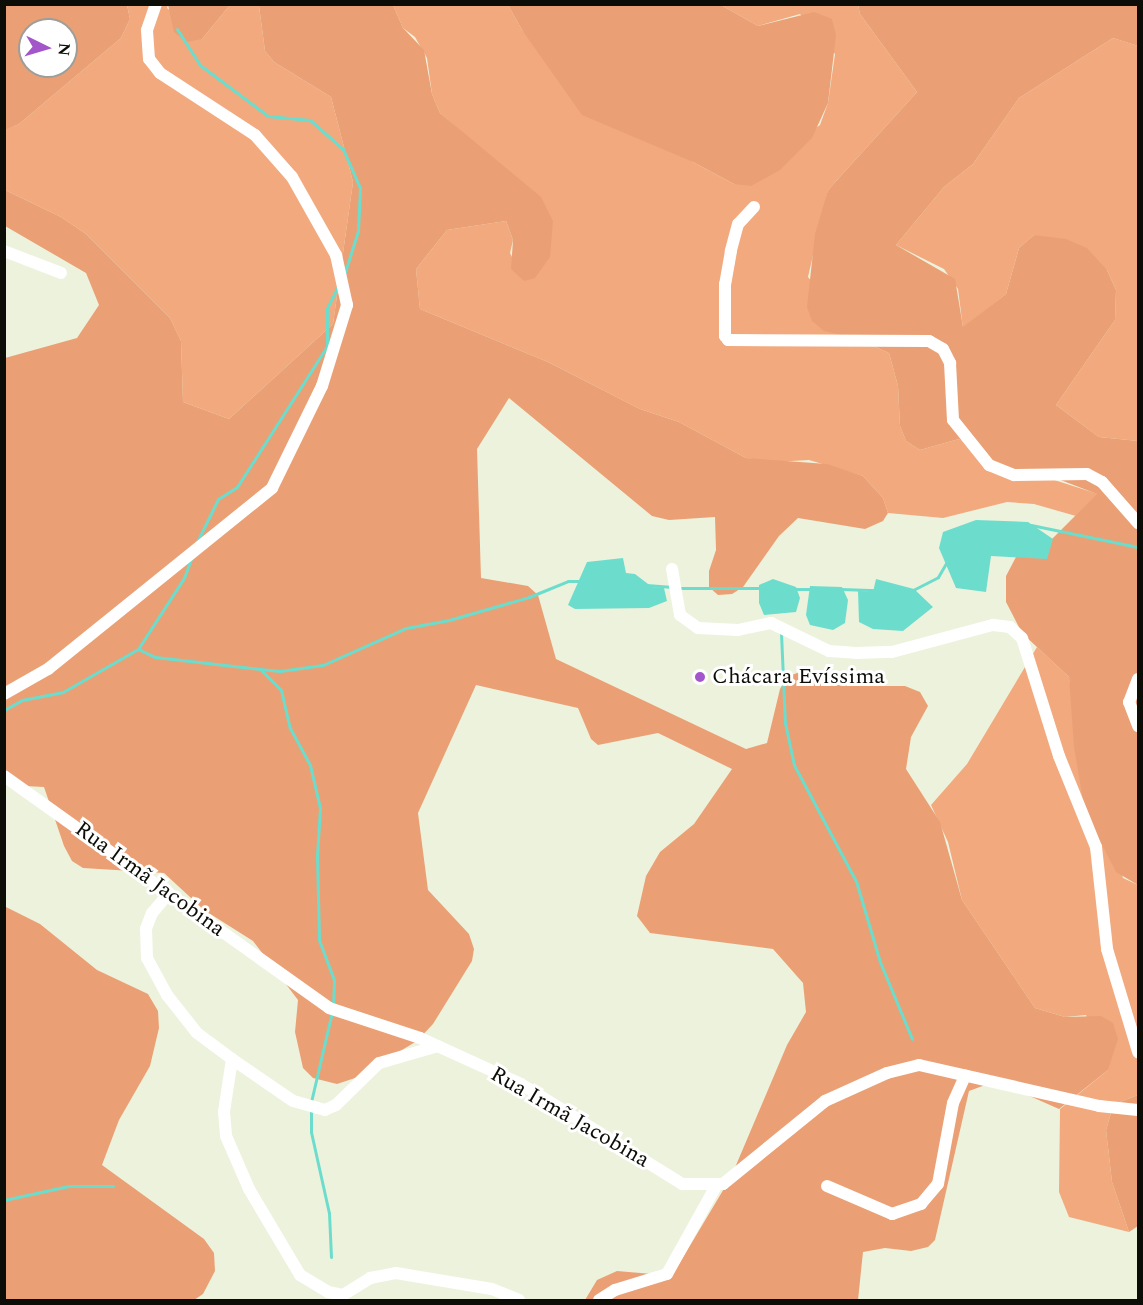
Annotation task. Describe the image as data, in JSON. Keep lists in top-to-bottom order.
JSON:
{
  "streets": {
    "street": ["Rua Irmã Jacobina"]
  },
  "places": ["Chácara Evíssima"],
  "north": "right"
}
